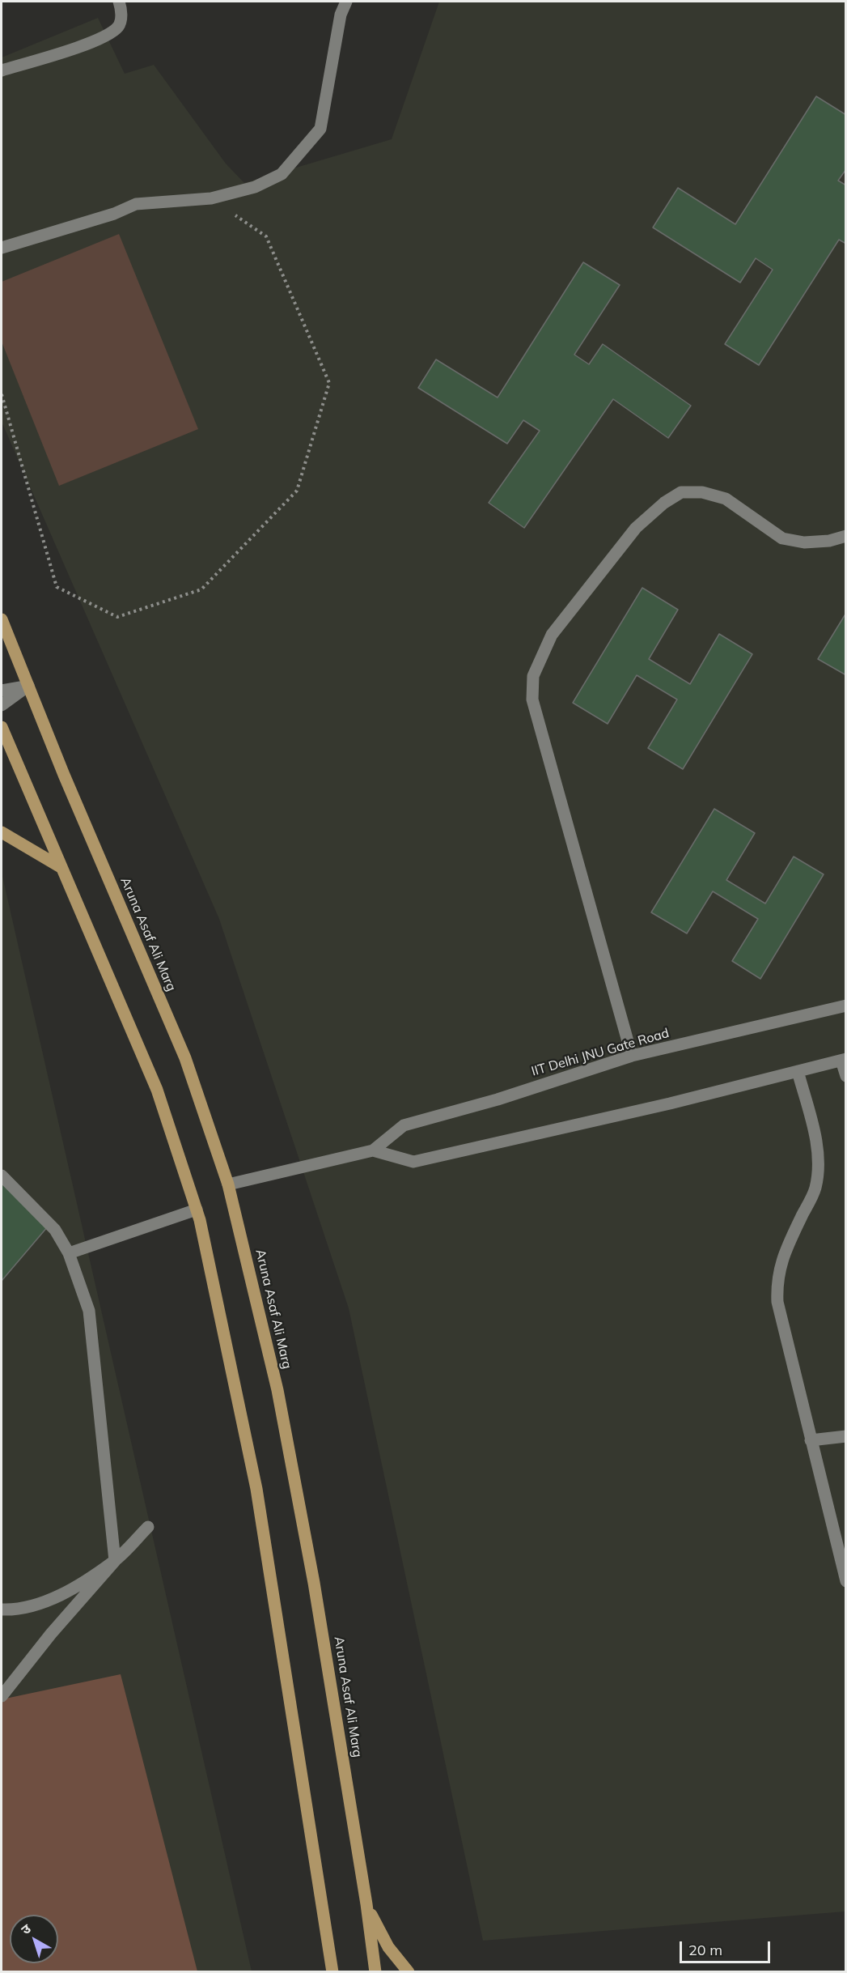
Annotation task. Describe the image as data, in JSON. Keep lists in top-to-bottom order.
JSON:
{
  "streets": {
    "main road": ["Aruna Asaf Ali Marg"],
    "street": ["IIT Delhi JNU Gate Road"]
  },
  "crossings": [
    ["Aruna Asaf Ali Marg", "IIT Delhi JNU Gate Road"]
  ],
  "scale_bar": "20 m",
  "north": "top left"
}
